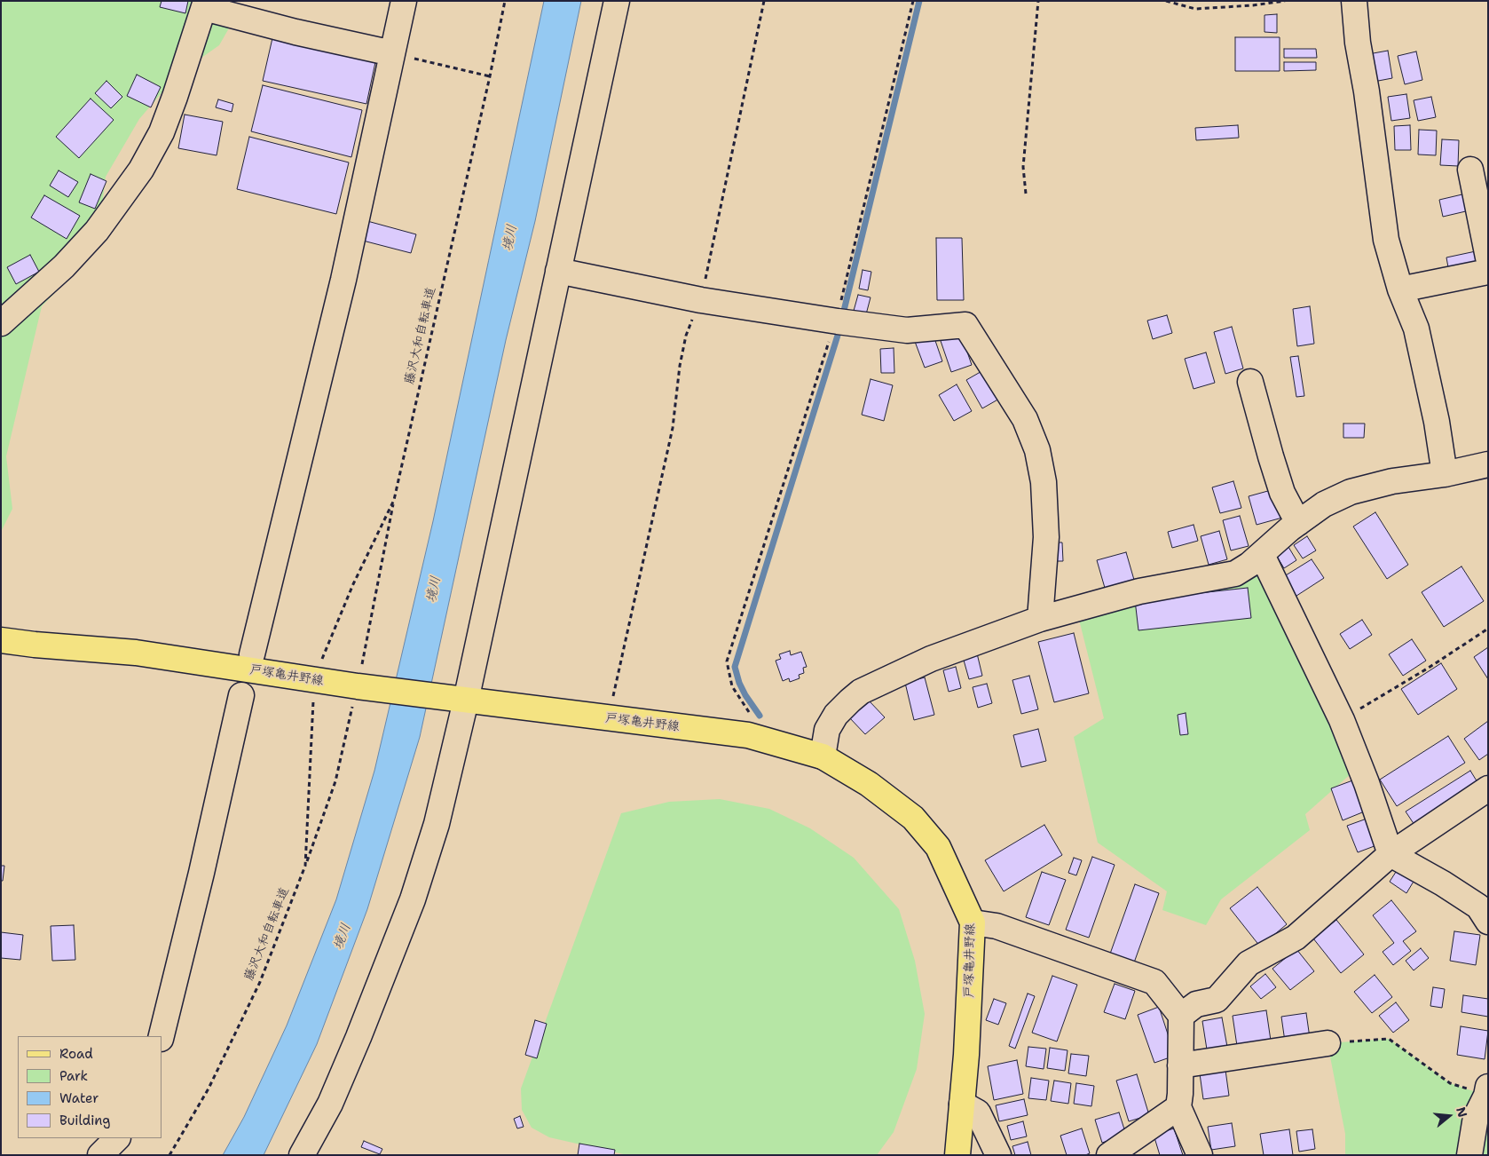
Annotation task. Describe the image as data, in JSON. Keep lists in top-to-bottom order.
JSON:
{
  "streets": {
    "main road": ["戸塚亀井野線"],
    "path": ["藤沢大和自転車道"]
  },
  "water": ["境川"],
  "legend": [
    "Road",
    "Park",
    "Water",
    "Building"
  ],
  "north": "right"
}
